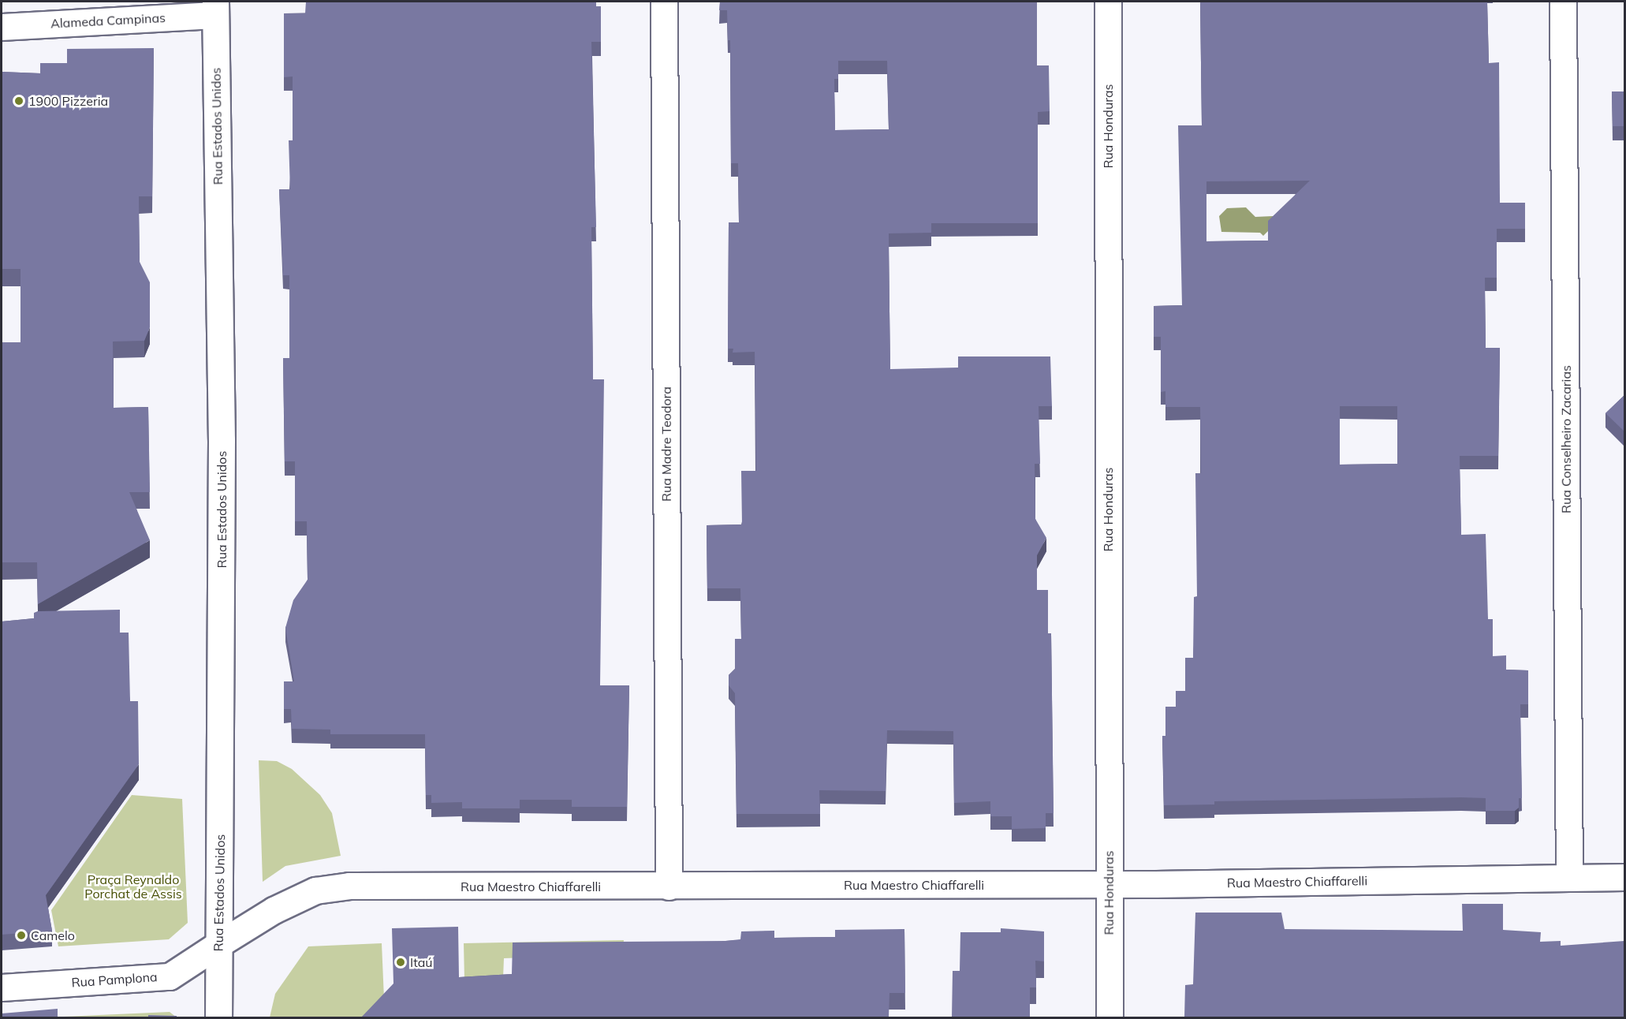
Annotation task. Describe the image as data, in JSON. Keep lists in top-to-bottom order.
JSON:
{
  "streets": {
    "street": [
      "Alameda Campinas",
      "Rua Estados Unidos",
      "Rua Honduras",
      "Rua Conselheiro Zacarias",
      "Rua Madre Teodora",
      "Rua Maestro Chiaffarelli",
      "Rua Pamplona"
    ]
  },
  "crossings": [
    ["Alameda Campinas", "Rua Estados Unidos"],
    ["Rua Estados Unidos", "Rua Maestro Chiaffarelli"],
    ["Rua Estados Unidos", "Rua Pamplona"],
    ["Rua Honduras", "Rua Maestro Chiaffarelli"],
    ["Rua Conselheiro Zacarias", "Rua Maestro Chiaffarelli"],
    ["Rua Madre Teodora", "Rua Maestro Chiaffarelli"],
    ["Rua Maestro Chiaffarelli", "Rua Pamplona"]
  ],
  "parks": ["Praça Reynaldo Porchat de Assis"],
  "places": ["1900 Pizzeria", "Camelo", "Itaú"]
}
